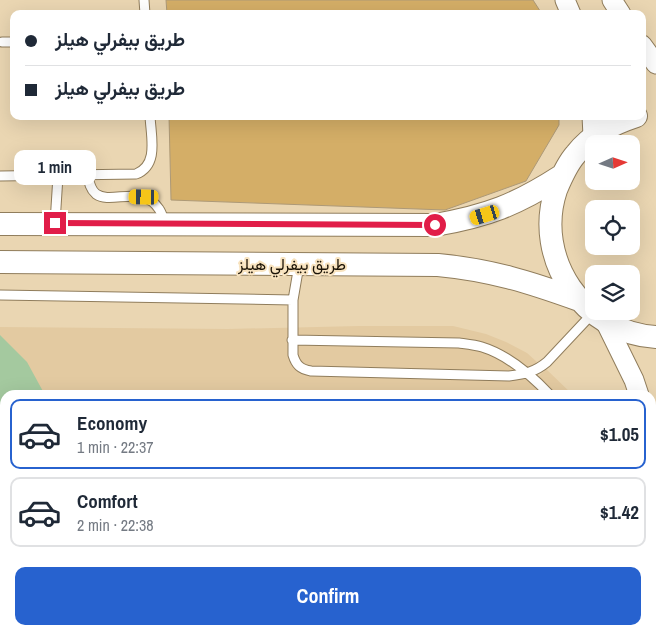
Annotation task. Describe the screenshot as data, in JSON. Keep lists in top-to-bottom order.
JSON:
{
  "streets": {
    "street": ["طريق بيفرلي هيلز"]
  },
  "north": "right",
  "page": {
    "banner": ["طريق بيفرلي هيلز", "طريق بيفرلي هيلز"],
    "bubble": "1 min",
    "list": [
      {
        "name": "Economy",
        "note": "1 min · 22:37",
        "value": "$1.05"
      },
      {
        "name": "Comfort",
        "note": "2 min · 22:38",
        "value": "$1.42"
      }
    ],
    "buttons": "Confirm"
  }
}
